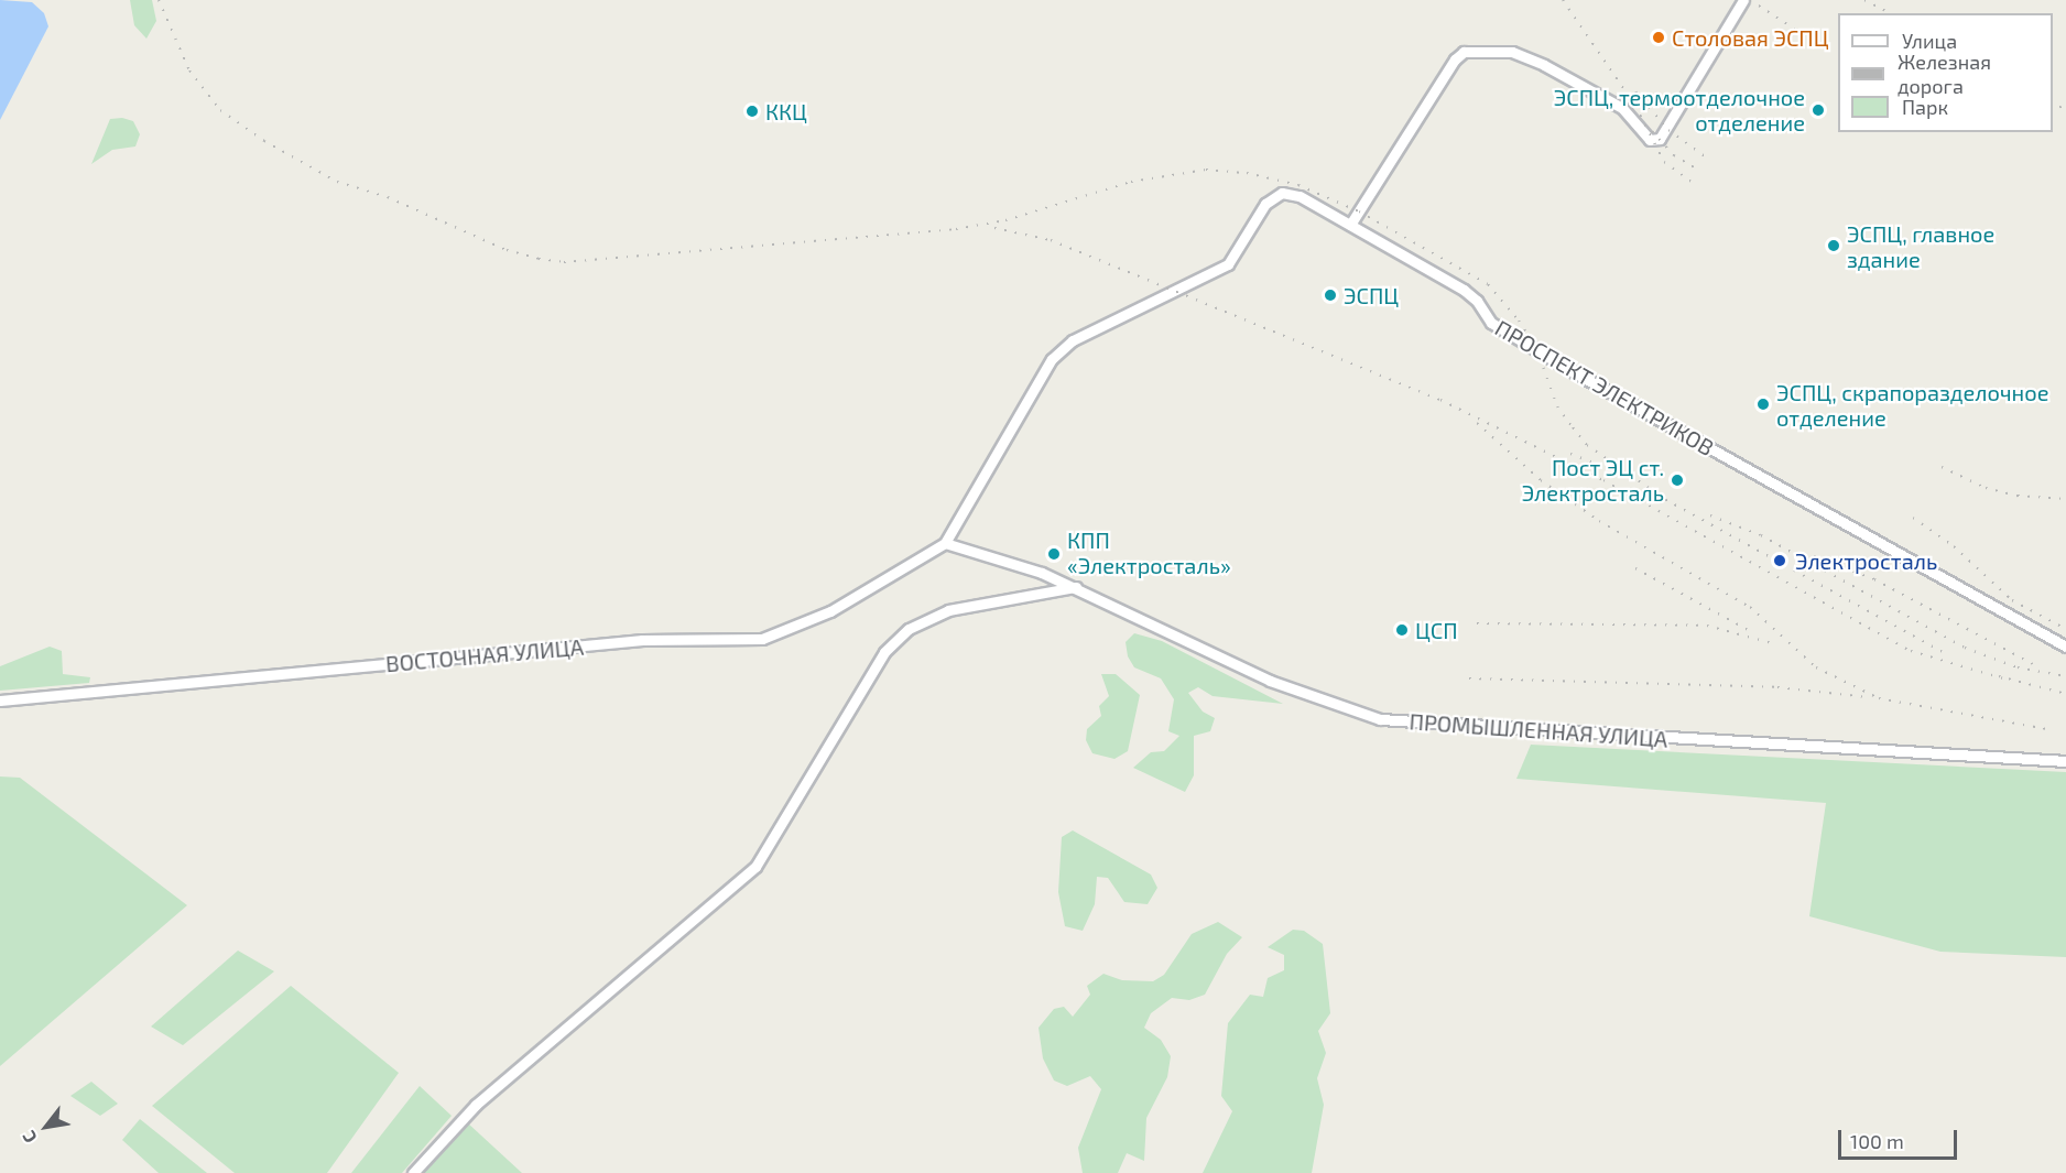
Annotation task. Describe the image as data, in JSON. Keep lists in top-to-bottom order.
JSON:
{
  "streets": {
    "street": ["ПРОСПЕКТ ЭЛЕКТРИКОВ", "ВОСТОЧНАЯ УЛИЦА", "ПРОМЫШЛЕННАЯ УЛИЦА"]
  },
  "crossings": [
    ["ПРОСПЕКТ ЭЛЕКТРИКОВ", "ВОСТОЧНАЯ УЛИЦА"],
    ["ПРОСПЕКТ ЭЛЕКТРИКОВ", "ПРОМЫШЛЕННАЯ УЛИЦА"],
    ["ВОСТОЧНАЯ УЛИЦА", "ПРОМЫШЛЕННАЯ УЛИЦА"]
  ],
  "places": [
    "Столовая ЭСПЦ",
    "ЭСПЦ, термоотделочное отделение",
    "ККЦ",
    "ЭСПЦ, главное здание",
    "ЭСПЦ",
    "ЭСПЦ, скрапоразделочное отделение",
    "Пост ЭЦ ст. Электросталь",
    "КПП «Электросталь»",
    "Электросталь",
    "ЦСП"
  ],
  "legend": ["Улица", "Железная дорога", "Парк"],
  "scale_bar": "100 m",
  "north": "bottom left"
}
